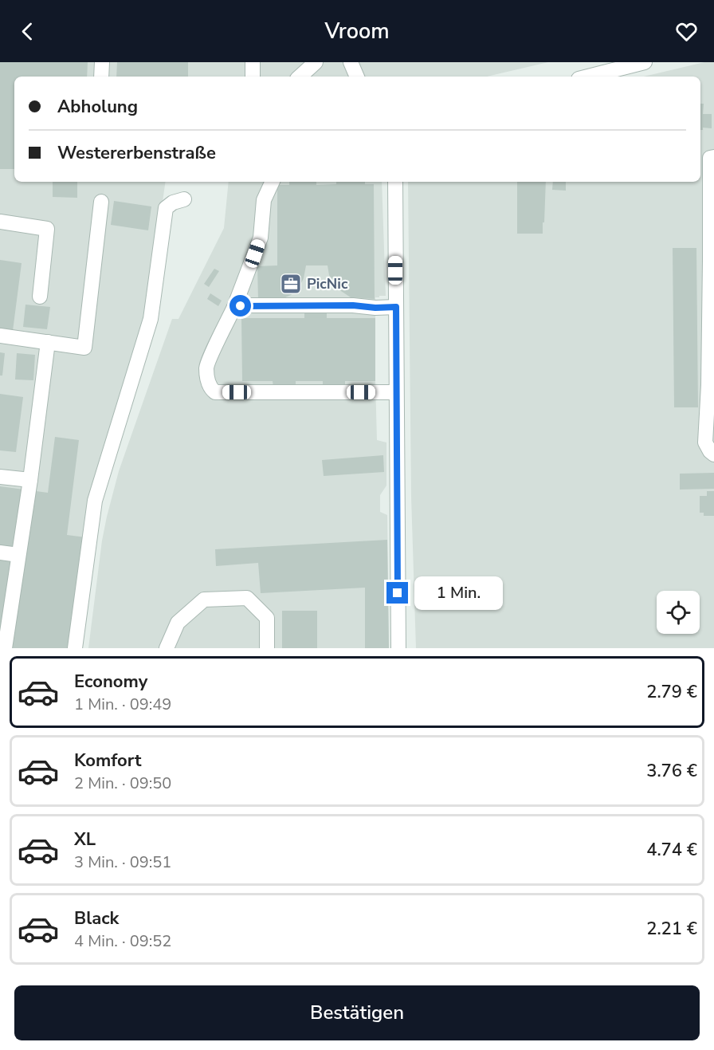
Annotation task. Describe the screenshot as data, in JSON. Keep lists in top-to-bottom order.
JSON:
{
  "places": {
    "office": ["PicNic"]
  },
  "page": {
    "header": "Vroom",
    "banner": ["Abholung", "Westererbenstraße"],
    "bubble": "1 Min.",
    "list": [
      {
        "name": "Economy",
        "note": "1 Min. · 09:49",
        "value": "2.79 €"
      },
      {
        "name": "Komfort",
        "note": "2 Min. · 09:50",
        "value": "3.76 €"
      },
      {
        "name": "XL",
        "note": "3 Min. · 09:51",
        "value": "4.74 €"
      },
      {
        "name": "Black",
        "note": "4 Min. · 09:52",
        "value": "2.21 €"
      }
    ],
    "buttons": "Bestätigen"
  }
}
